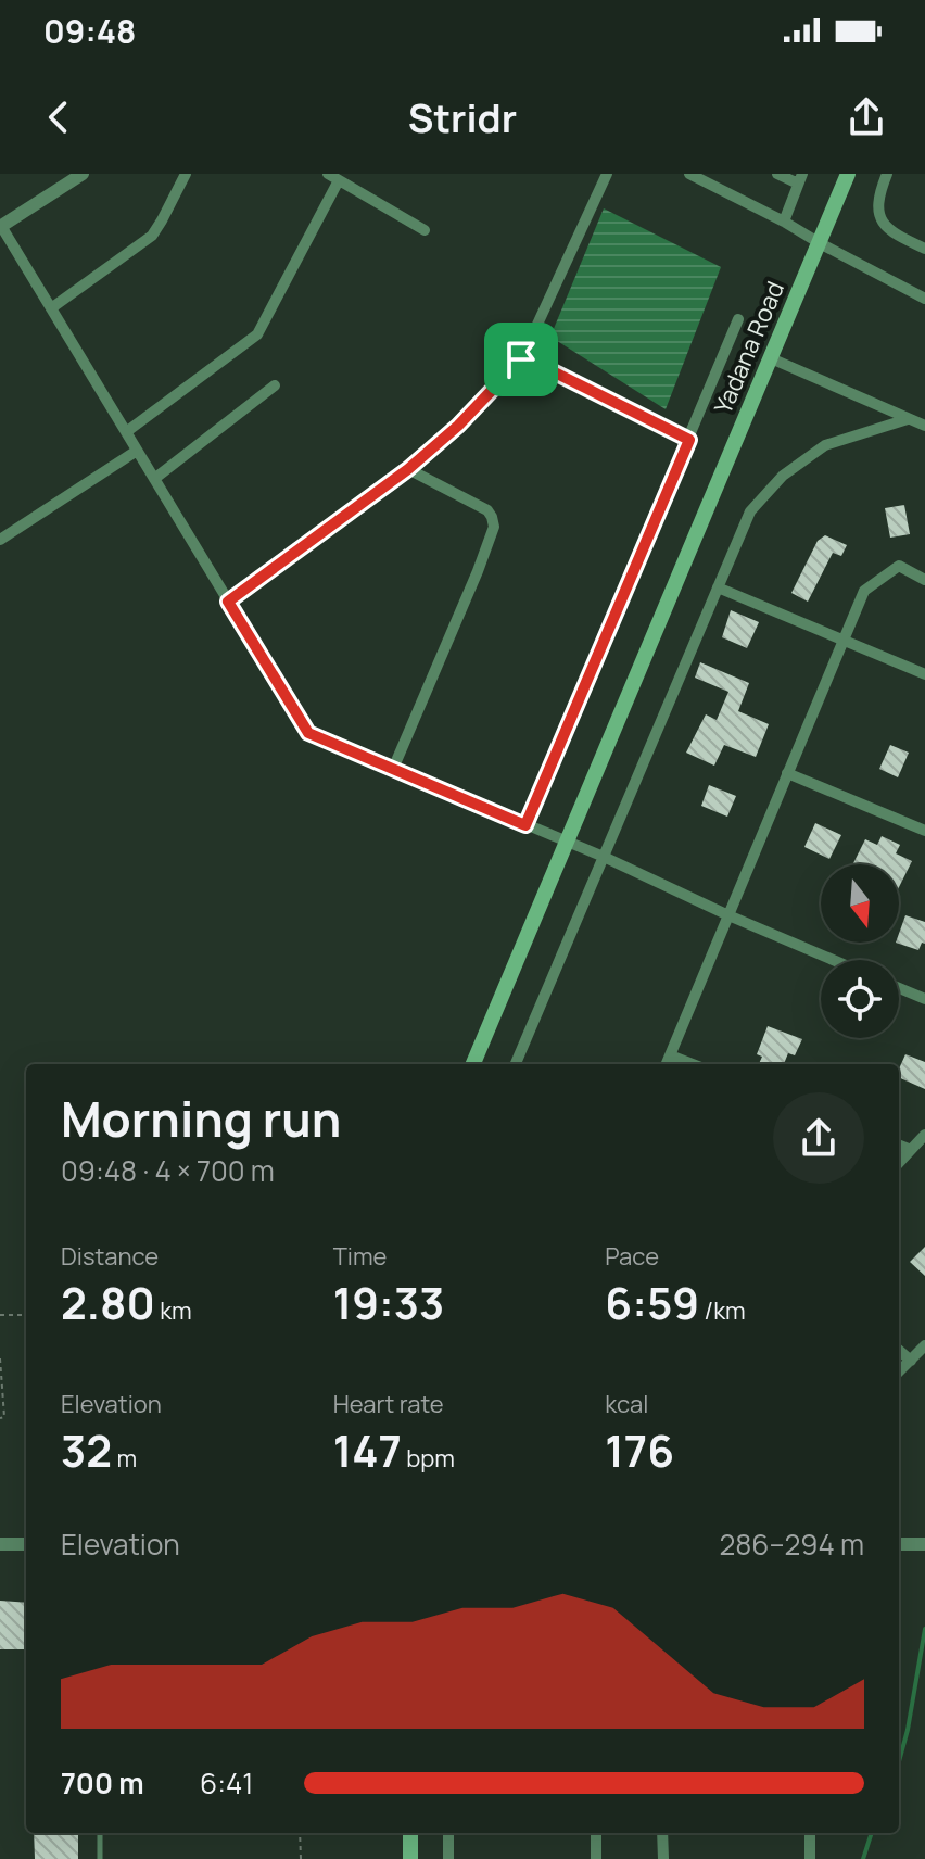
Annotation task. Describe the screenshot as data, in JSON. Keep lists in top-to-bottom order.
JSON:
{
  "streets": {
    "main road": ["Yadana Road"]
  },
  "north": "bottom",
  "page": {
    "status": "09:48",
    "header": "Stridr",
    "heading": ["Morning run", "09:48 · 4 × 700 m"],
    "stats": [
      ["Distance", "2.80 km"],
      ["Time", "19:33"],
      ["Pace", "6:59 /km"],
      ["Elevation", "32 m"],
      ["Heart rate", "147 bpm"],
      ["kcal", "176"]
    ],
    "chart": ["Elevation", "286–294 m"],
    "list": [
      {
        "name": "700 m",
        "note": "6:41"
      }
    ]
  }
}
